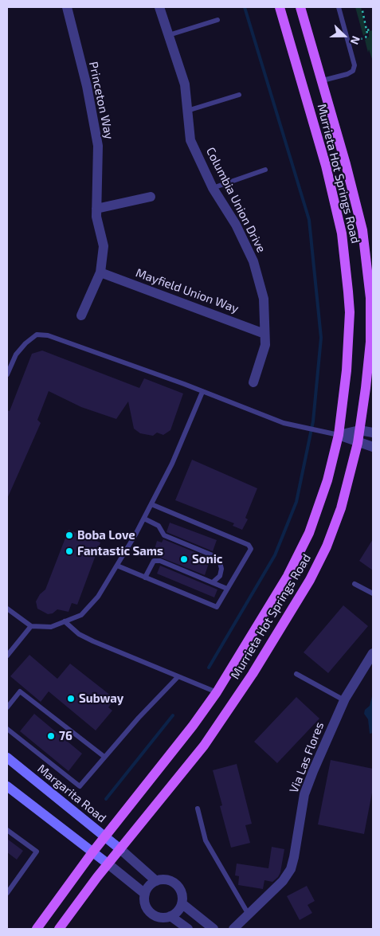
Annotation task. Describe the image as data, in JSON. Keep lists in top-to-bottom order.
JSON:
{
  "streets": {
    "main road": ["Murrieta Hot Springs Road", "Margarita Road"],
    "street": [
      "Princeton Way",
      "Columbia Union Drive",
      "Mayfield Union Way",
      "Via Las Flores"
    ]
  },
  "crossings": [
    ["Princeton Way", "Mayfield Union Way"],
    ["Murrieta Hot Springs Road", "Margarita Road"],
    ["Columbia Union Drive", "Mayfield Union Way"]
  ],
  "places": [
    "Boba Love",
    "Fantastic Sams",
    "Sonic",
    "Subway",
    "76"
  ],
  "north": "right"
}
